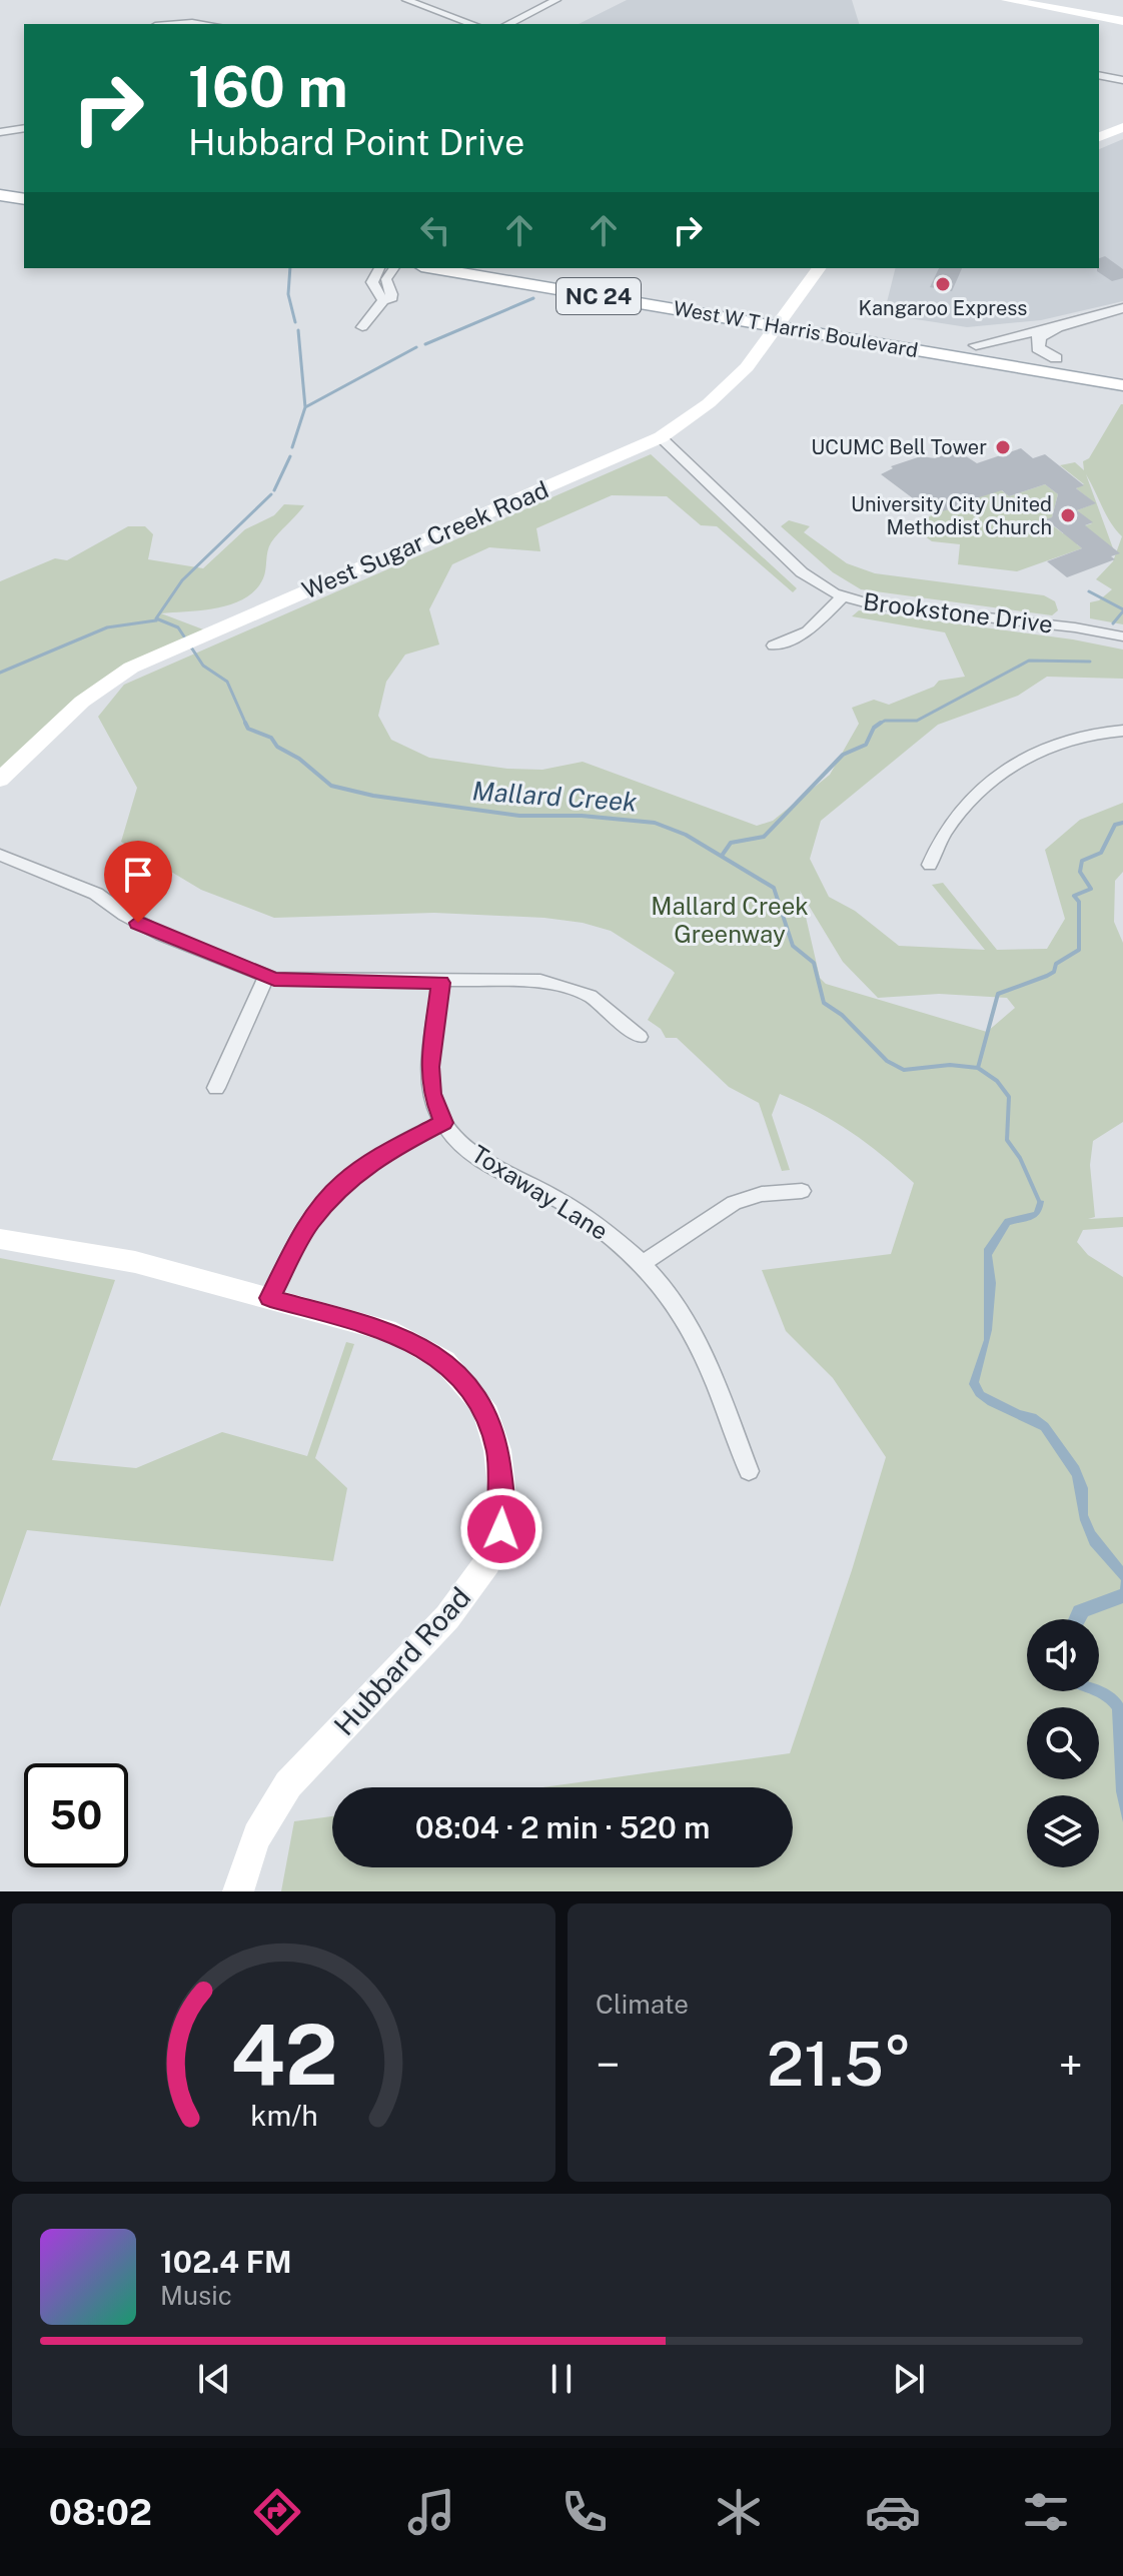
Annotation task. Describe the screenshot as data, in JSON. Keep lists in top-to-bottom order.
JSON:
{
  "streets": {
    "main road": [
      "NC 24",
      "West W T Harris Boulevard",
      "West Sugar Creek Road",
      "Hubbard Road"
    ],
    "street": ["Brookstone Drive", "Toxaway Lane"]
  },
  "crossings": [
    ["West W T Harris Boulevard", "West Sugar Creek Road"],
    ["West Sugar Creek Road", "Brookstone Drive"]
  ],
  "water": ["Mallard Creek"],
  "parks": ["Mallard Creek Greenway"],
  "places": ["Kangaroo Express", "UCUMC Bell Tower", "University City United Methodist Church"],
  "page": {
    "turn": ["160 m", "Hubbard Point Drive"],
    "limit": "50",
    "trip": "08:04 · 2 min · 520 m",
    "tile": "Climate",
    "heat": ["−", "21.5°", "+"],
    "song": ["102.4 FM", "Music"],
    "tabs": "08:02",
    "gauge": ["42", "km/h"]
  }
}
